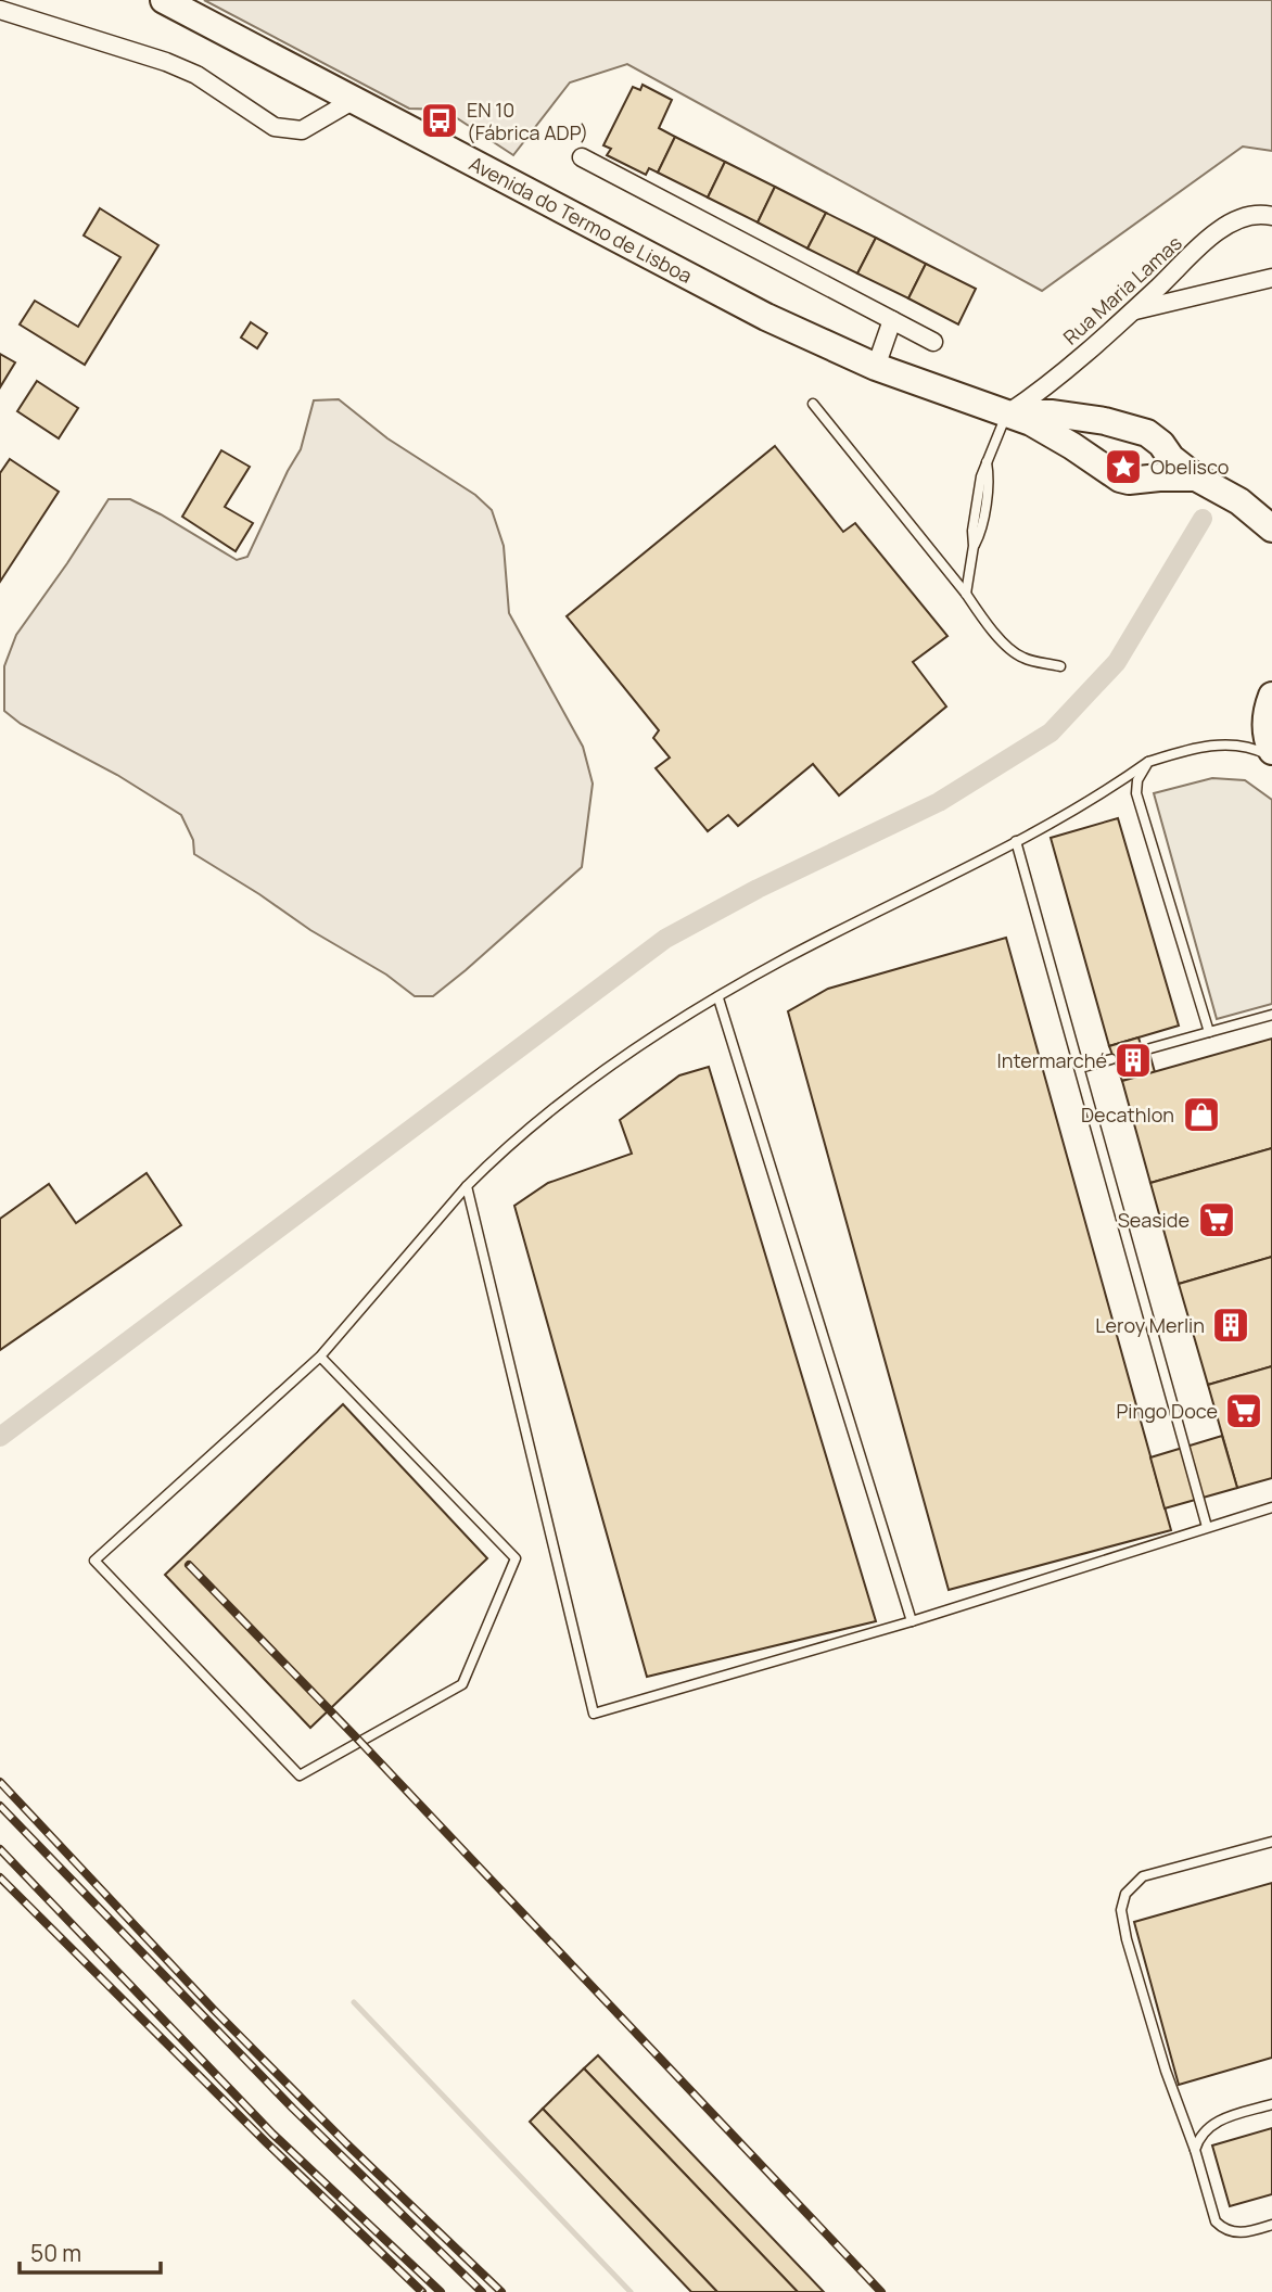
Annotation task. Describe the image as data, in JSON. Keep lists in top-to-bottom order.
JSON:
{
  "streets": {
    "main road": ["Avenida do Termo de Lisboa"],
    "street": ["Rua Maria Lamas"]
  },
  "crossings": [
    ["Avenida do Termo de Lisboa", "Rua Maria Lamas"]
  ],
  "places": {
    "bus stop": ["EN 10 (Fábrica ADP)"],
    "place": ["Obelisco"],
    "building": ["Intermarché", "Leroy Merlin"],
    "shop": ["Decathlon"],
    "supermarket": ["Seaside", "Pingo Doce"]
  },
  "scale_bar": "50 m"
}
